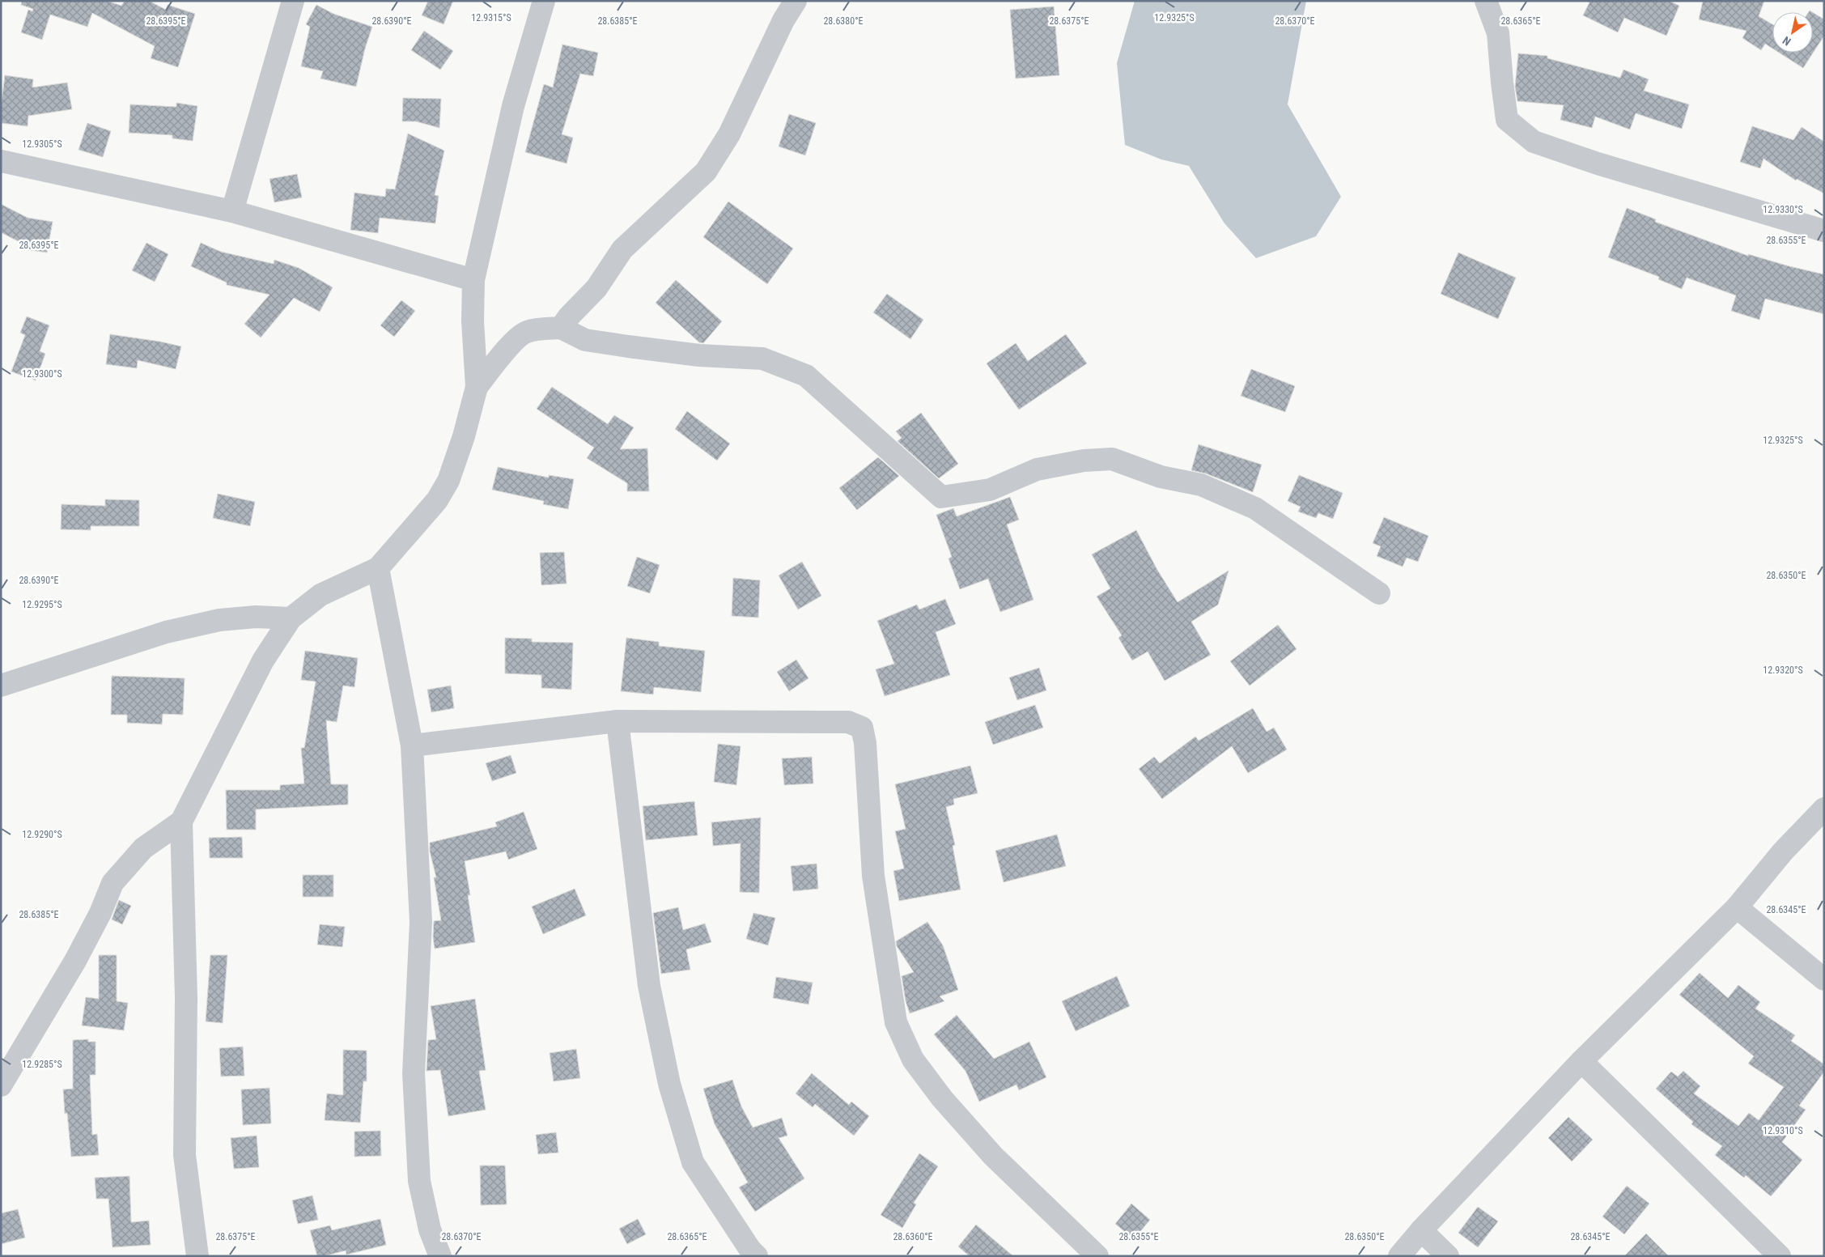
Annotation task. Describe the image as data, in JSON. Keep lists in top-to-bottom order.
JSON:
{
  "north": "bottom left",
  "coordinates": [
    "12.9315°S",
    "12.9325°S",
    "28.6395°E",
    "28.6390°E",
    "28.6385°E",
    "28.6380°E",
    "28.6375°E",
    "28.6370°E",
    "28.6365°E",
    "12.9305°S",
    "12.9330°S",
    "28.6355°E",
    "12.9300°S",
    "28.6350°E",
    "12.9295°S",
    "12.9320°S",
    "12.9290°S",
    "28.6345°E",
    "12.9285°S",
    "12.9310°S",
    "28.6360°E"
  ]
}
